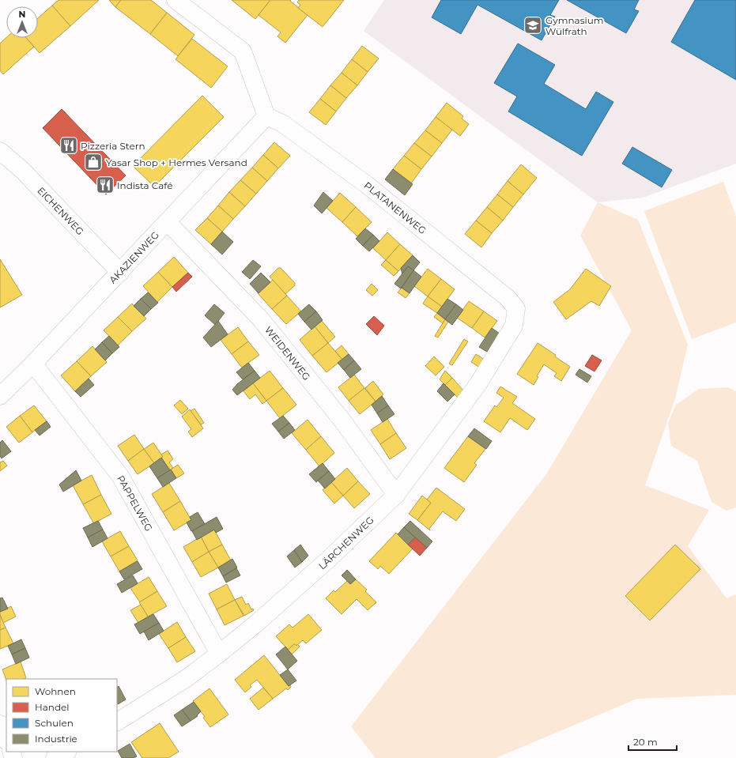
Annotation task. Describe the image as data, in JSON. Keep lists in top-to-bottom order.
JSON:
{
  "streets": {
    "street": [
      "PLATANENWEG",
      "EICHENWEG",
      "AKAZIENWEG",
      "WEIDENWEG",
      "PAPPELWEG",
      "LÄRCHENWEG"
    ]
  },
  "crossings": [
    ["PLATANENWEG", "AKAZIENWEG"],
    ["PLATANENWEG", "LÄRCHENWEG"],
    ["EICHENWEG", "AKAZIENWEG"],
    ["AKAZIENWEG", "WEIDENWEG"],
    ["AKAZIENWEG", "PAPPELWEG"],
    ["WEIDENWEG", "LÄRCHENWEG"],
    ["PAPPELWEG", "LÄRCHENWEG"]
  ],
  "places": {
    "school or university": ["Gymnasium Wülfrath"],
    "restaurant": ["Pizzeria Stern", "Indista Café"],
    "shop": ["Yasar Shop + Hermes Versand"]
  },
  "legend": [
    "Wohnen",
    "Handel",
    "Schulen",
    "Industrie"
  ],
  "scale_bar": "20 m",
  "north": "top"
}
